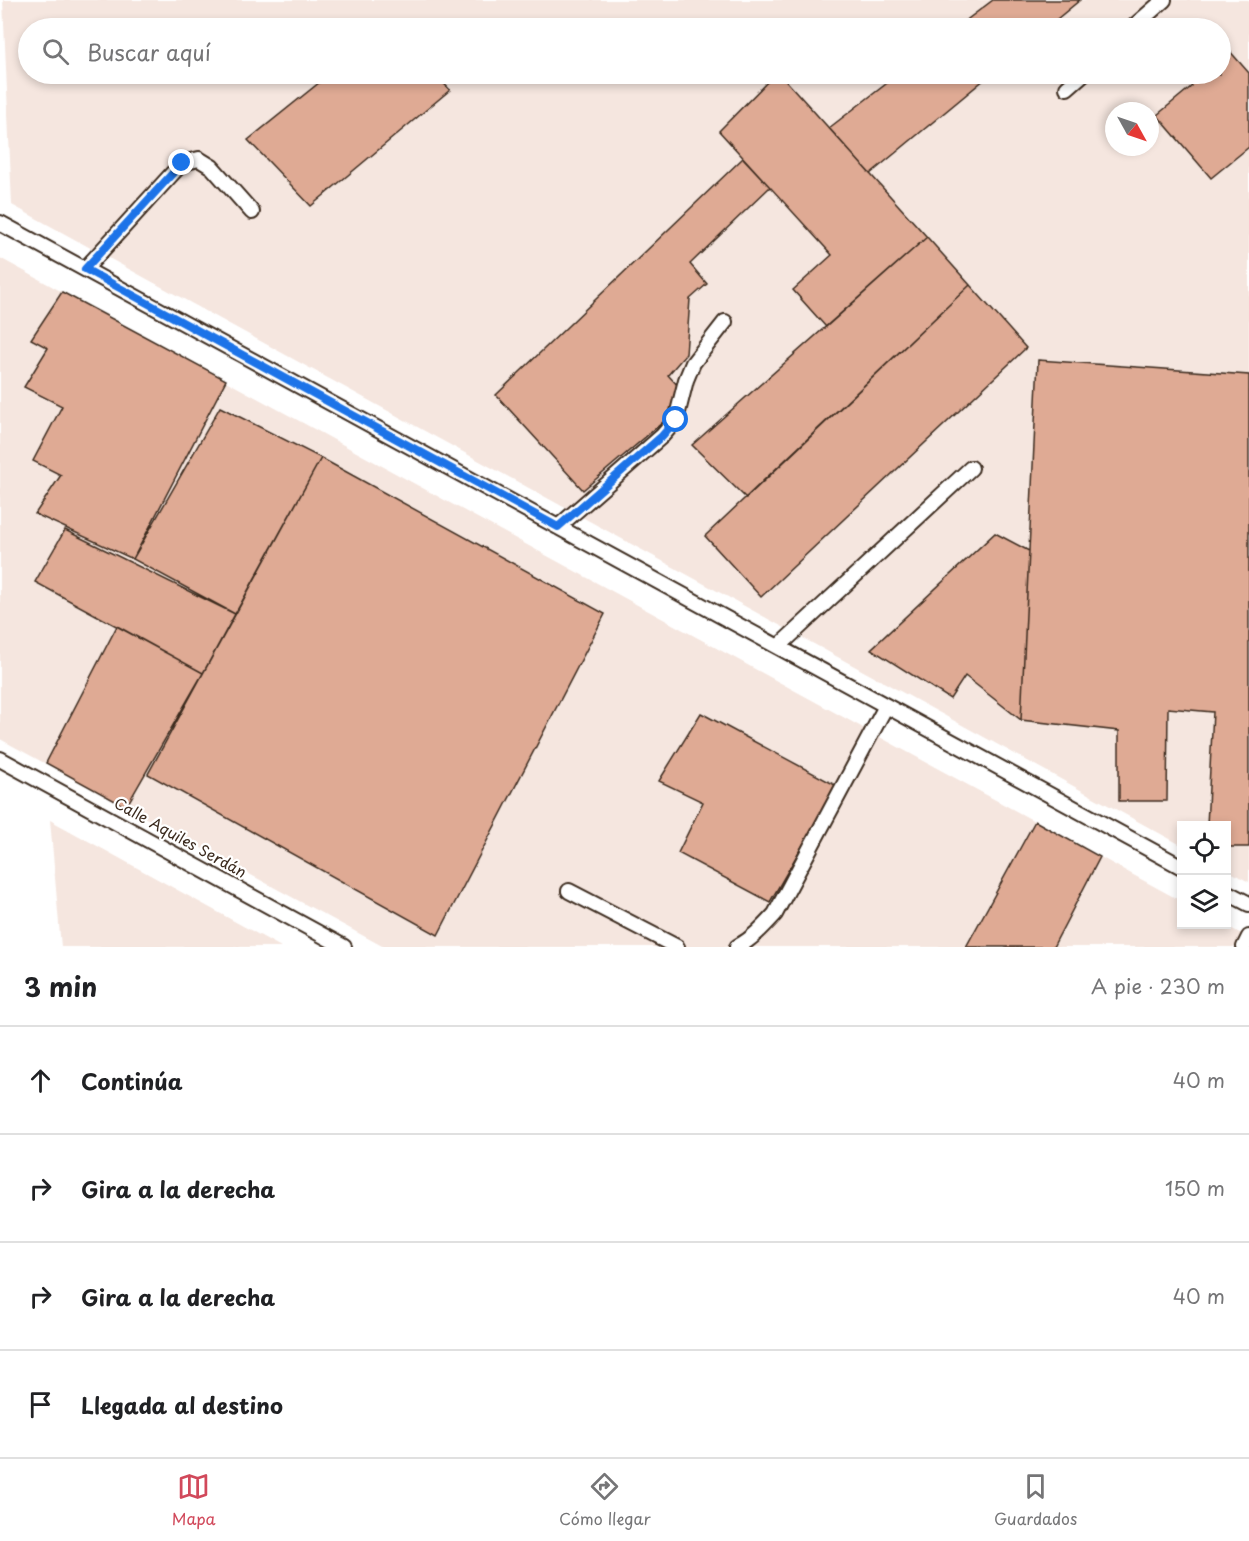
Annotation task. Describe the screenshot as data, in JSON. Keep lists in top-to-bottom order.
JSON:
{
  "streets": {
    "lane": ["Calle Aquiles Serdán"]
  },
  "north": "bottom right",
  "page": {
    "search": "Buscar aquí",
    "heading": ["3 min", "A pie · 230 m"],
    "list": [
      ["Continúa", "40 m"],
      ["Gira a la derecha", "150 m"],
      ["Gira a la derecha", "40 m"],
      "Llegada al destino"
    ],
    "nav": ["Mapa", "Cómo llegar", "Guardados"]
  }
}
